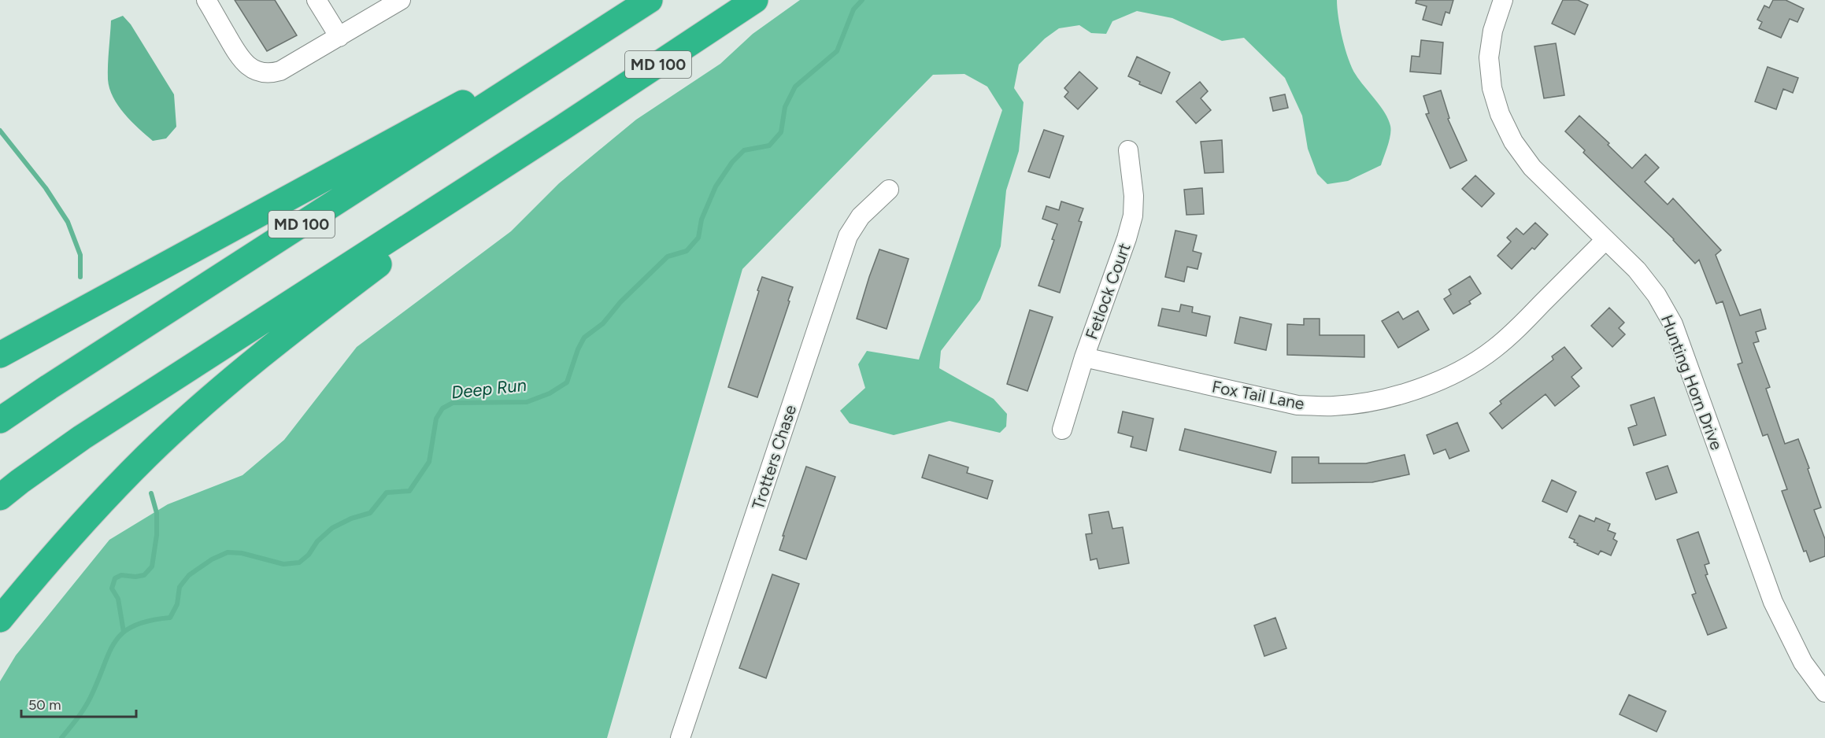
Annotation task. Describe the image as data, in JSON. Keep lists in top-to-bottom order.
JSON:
{
  "streets": {
    "highway": ["MD 100"],
    "street": [
      "Fetlock Court",
      "Hunting Horn Drive",
      "Fox Tail Lane",
      "Trotters Chase"
    ]
  },
  "crossings": [
    ["Fetlock Court", "Fox Tail Lane"],
    ["Hunting Horn Drive", "Fox Tail Lane"]
  ],
  "water": ["Deep Run"],
  "scale_bar": "50 m"
}
